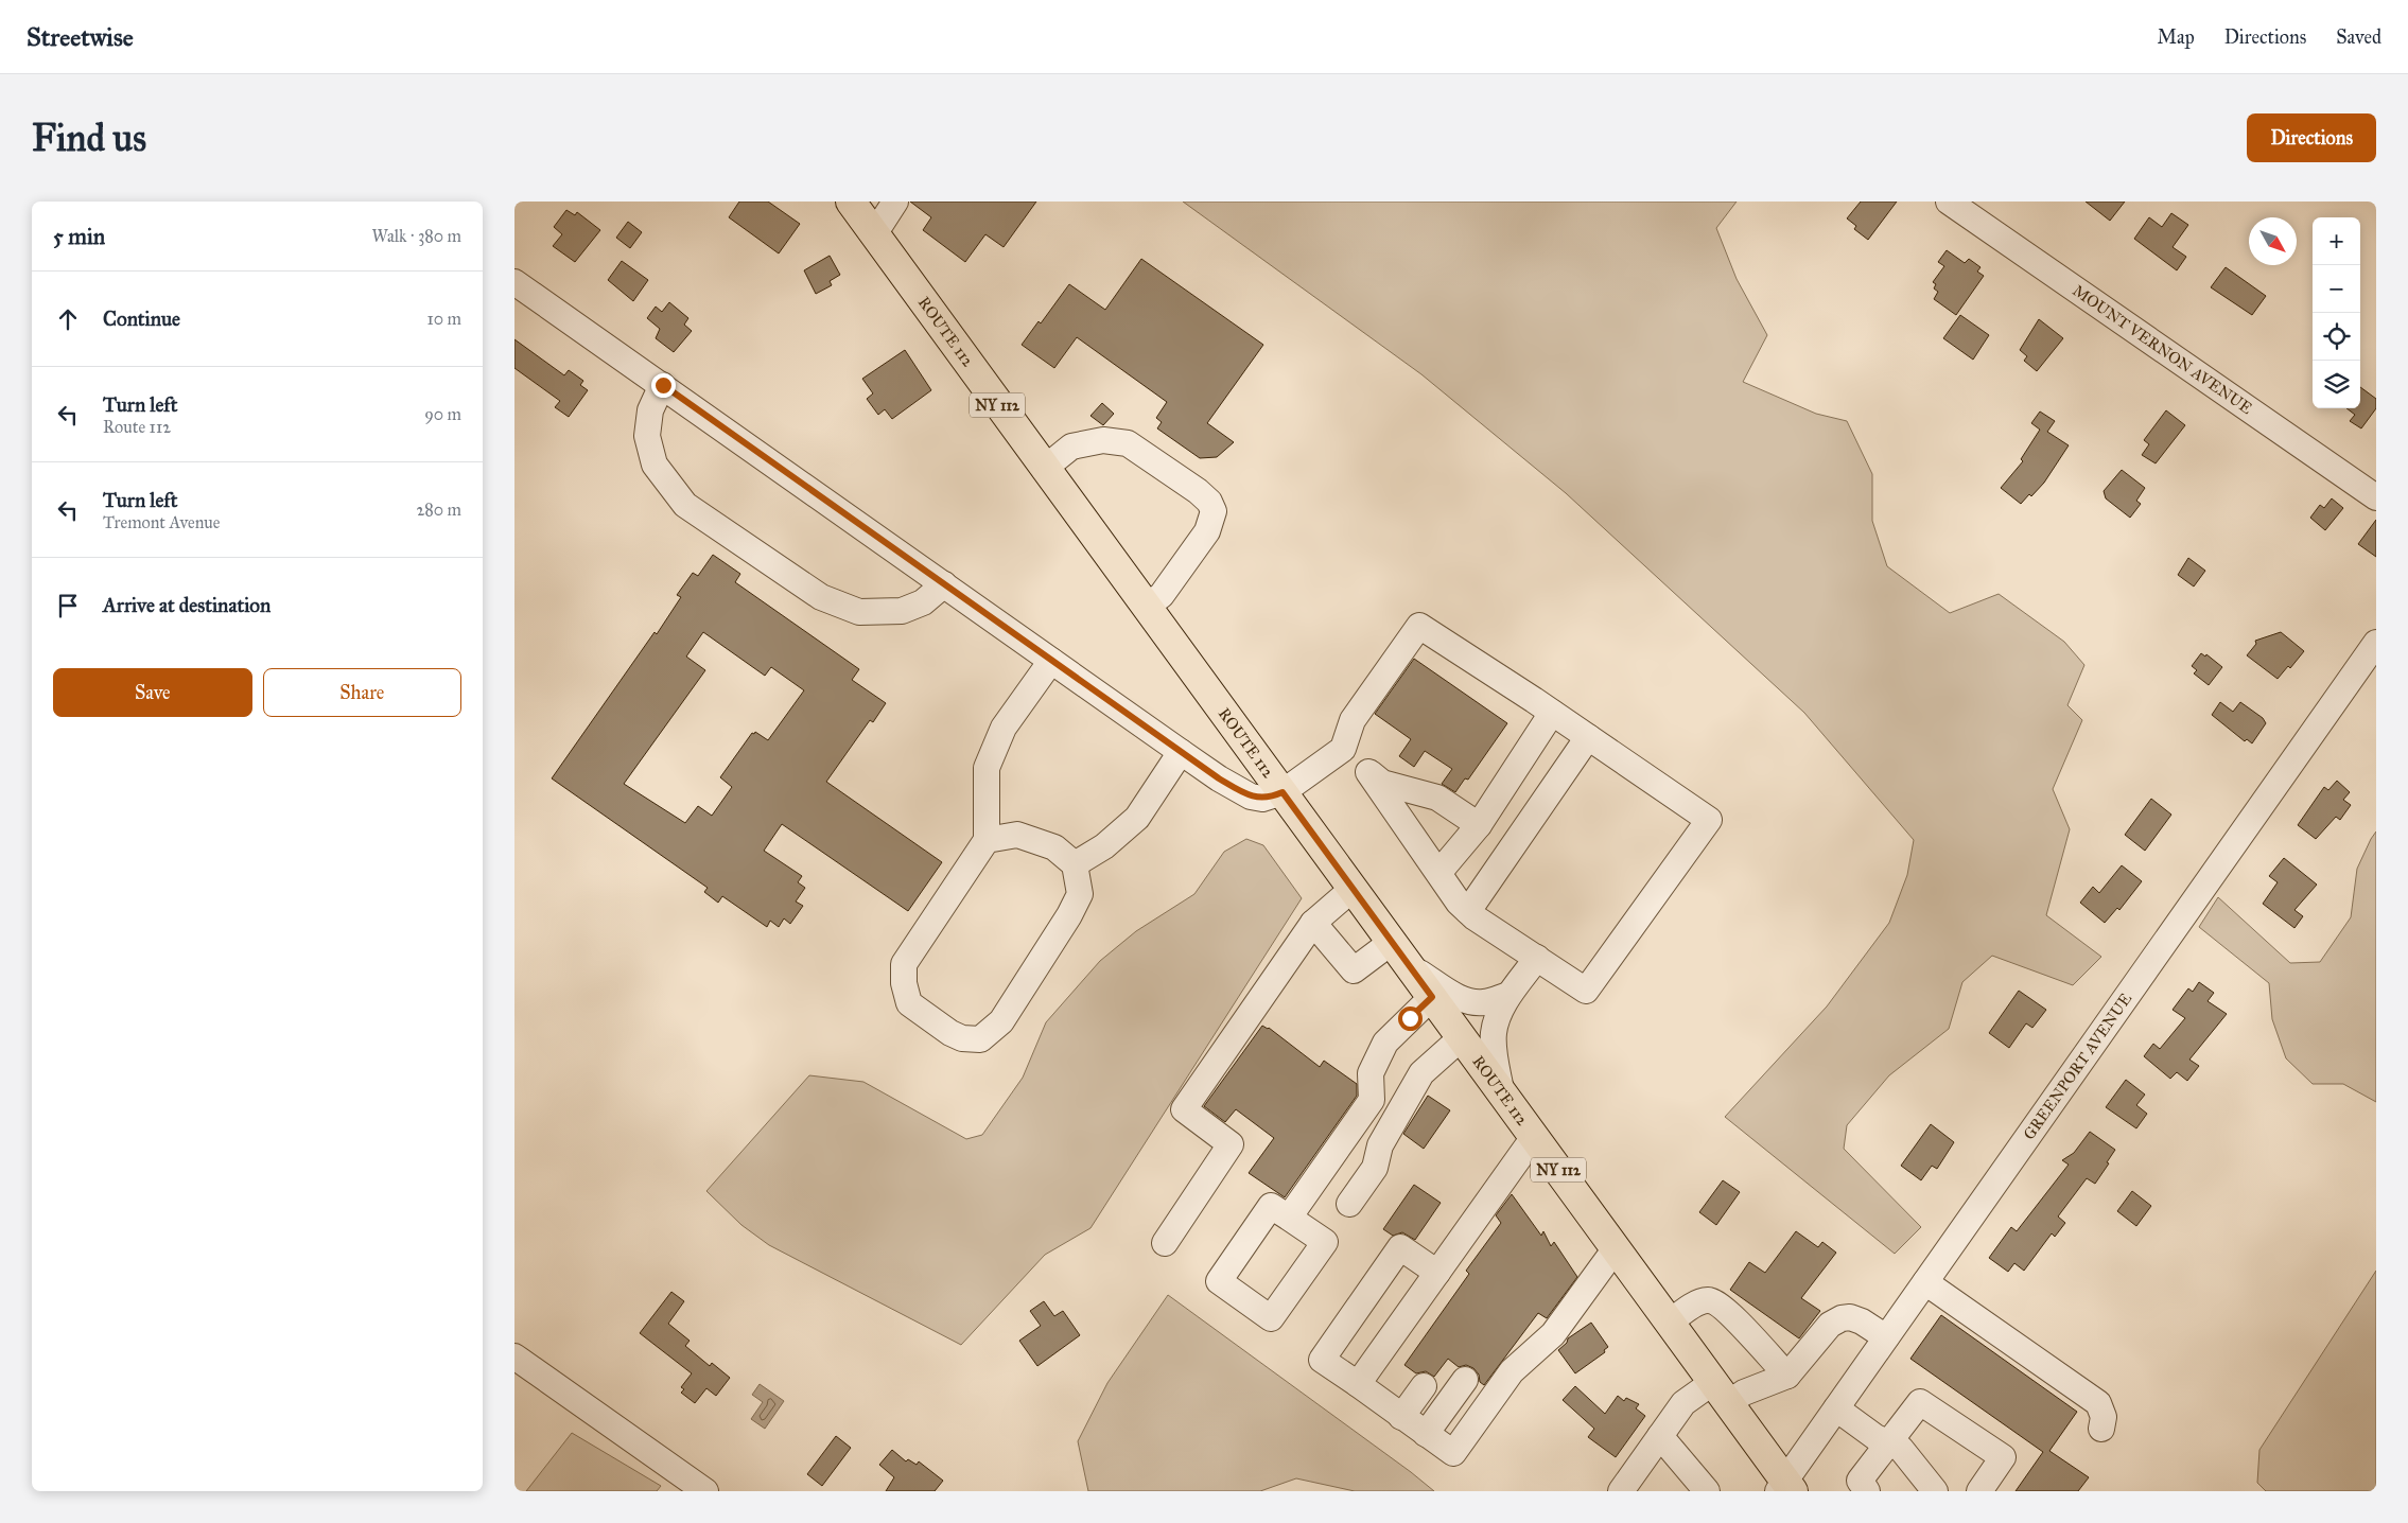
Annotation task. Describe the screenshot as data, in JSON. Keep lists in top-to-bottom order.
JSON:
{
  "streets": {
    "main road": ["ROUTE 112", "NY 112"],
    "street": ["MOUNT VERNON AVENUE", "GREENPORT AVENUE"]
  },
  "crossings": [
    ["ROUTE 112", "GREENPORT AVENUE"]
  ],
  "north": "bottom right",
  "page": {
    "header": "Streetwise",
    "nav": ["Map", "Directions", "Saved"],
    "buttons": [
      "Directions",
      ["Save", "Share"]
    ],
    "title": "Find us",
    "heading": ["5 min", "Walk · 380 m"],
    "map_buttons": ["+", "−"],
    "list": [
      ["Continue", "10 m"],
      ["Turn left", "Route 112", "90 m"],
      ["Turn left", "Tremont Avenue", "280 m"],
      "Arrive at destination"
    ]
  }
}
